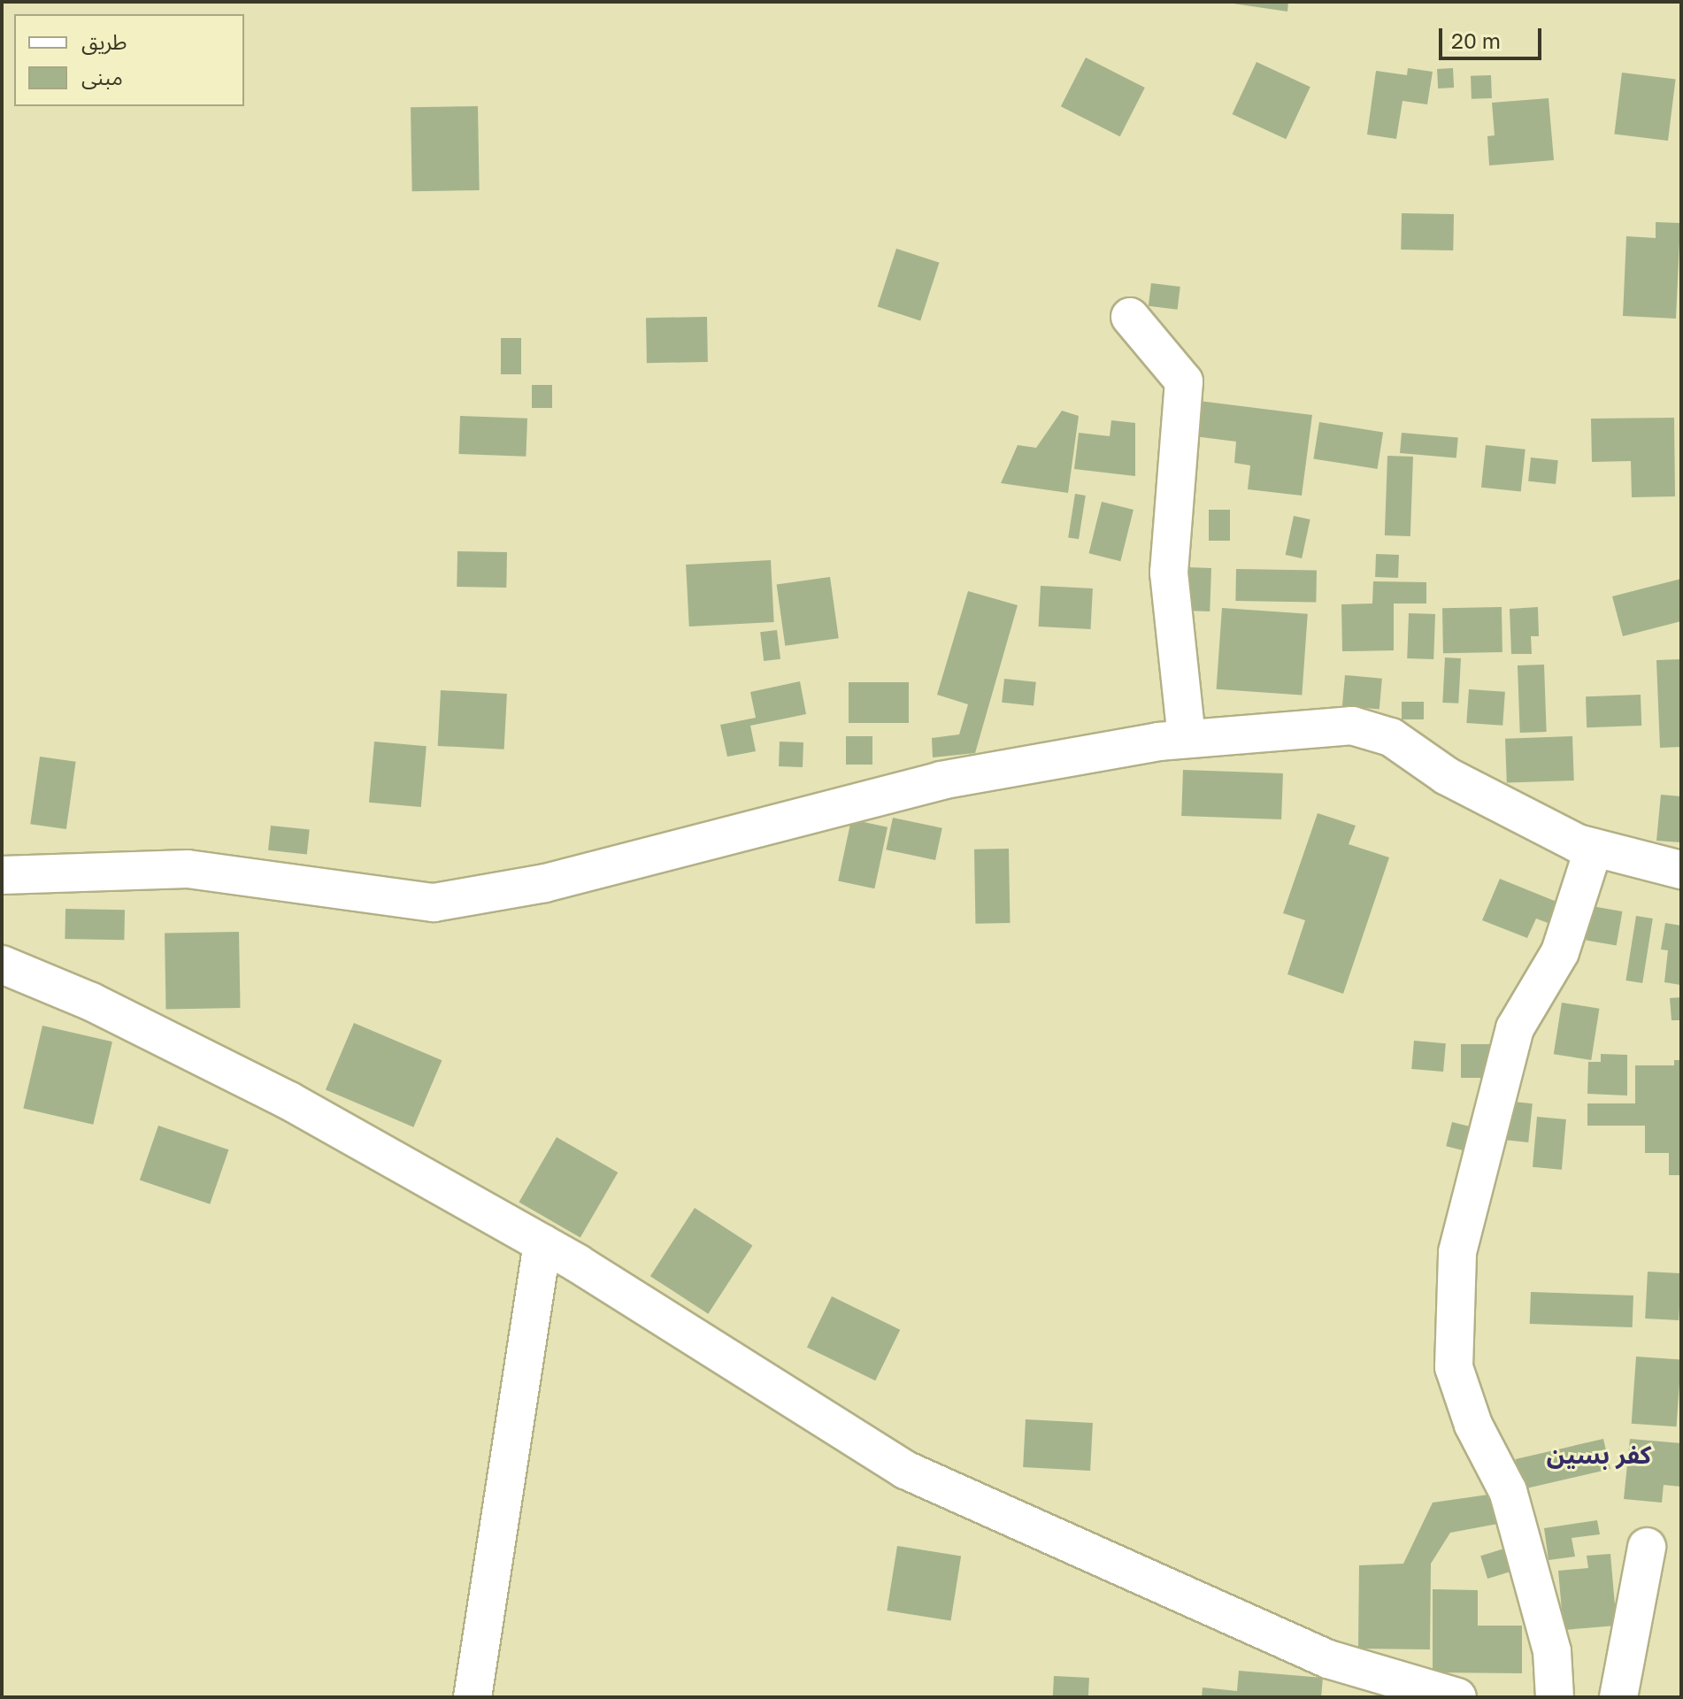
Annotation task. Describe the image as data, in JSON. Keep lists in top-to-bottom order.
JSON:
{
  "districts": ["كفر بسين"],
  "legend": ["طريق", "مبنى"],
  "scale_bar": "20 m"
}
